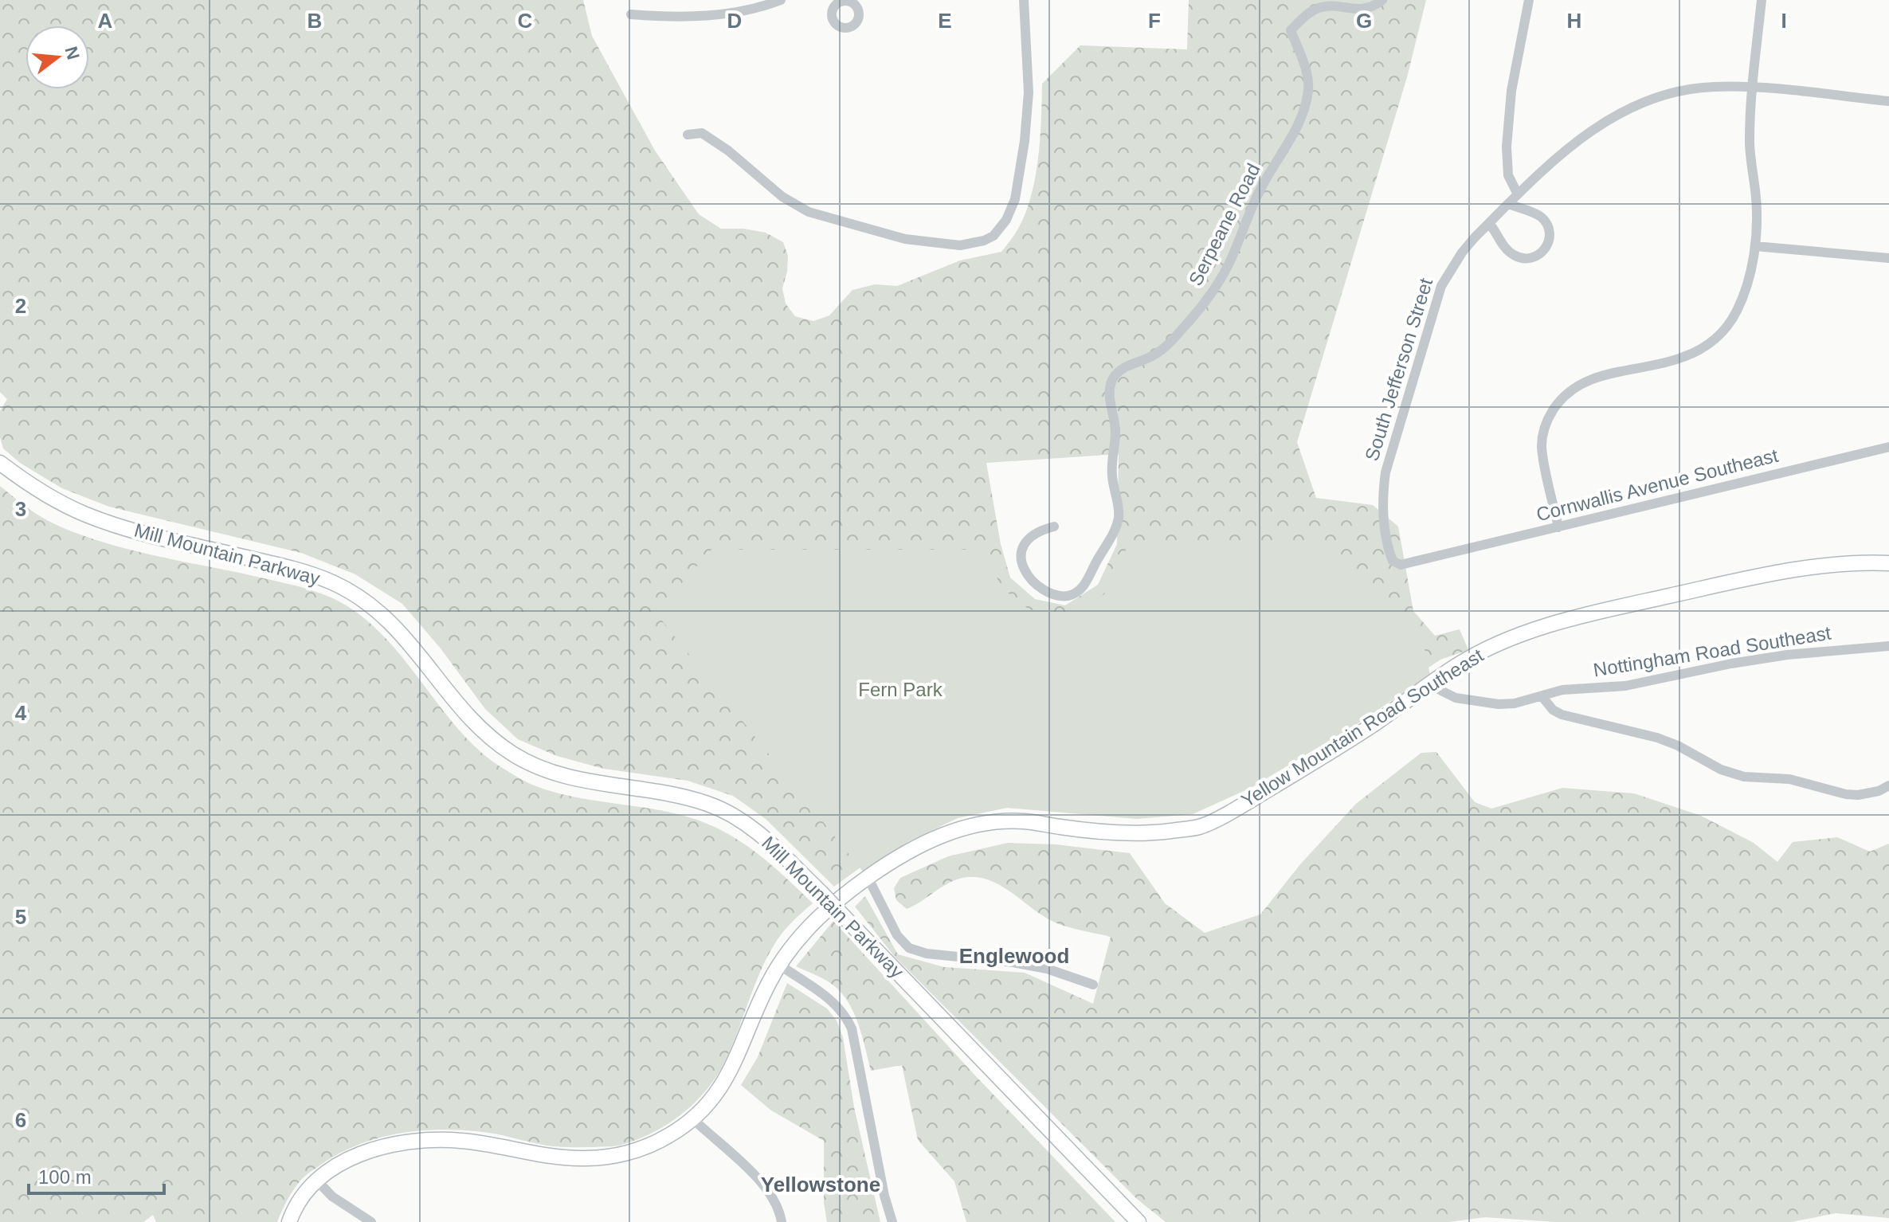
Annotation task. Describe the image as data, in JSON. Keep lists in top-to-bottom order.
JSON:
{
  "streets": {
    "street": [
      "Serpeane Road",
      "South Jefferson Street",
      "Cornwallis Avenue Southeast",
      "Mill Mountain Parkway",
      "Nottingham Road Southeast",
      "Yellow Mountain Road Southeast"
    ]
  },
  "crossings": [
    ["South Jefferson Street", "Cornwallis Avenue Southeast"],
    ["Nottingham Road Southeast", "Yellow Mountain Road Southeast"]
  ],
  "districts": ["Englewood", "Yellowstone"],
  "parks": ["Fern Park"],
  "scale_bar": "100 m",
  "north": "right",
  "grid": {
    "columns": [
      "A",
      "B",
      "C",
      "D",
      "E",
      "F",
      "G",
      "H",
      "I"
    ],
    "rows": [
      "2",
      "3",
      "4",
      "5",
      "6"
    ]
  }
}
